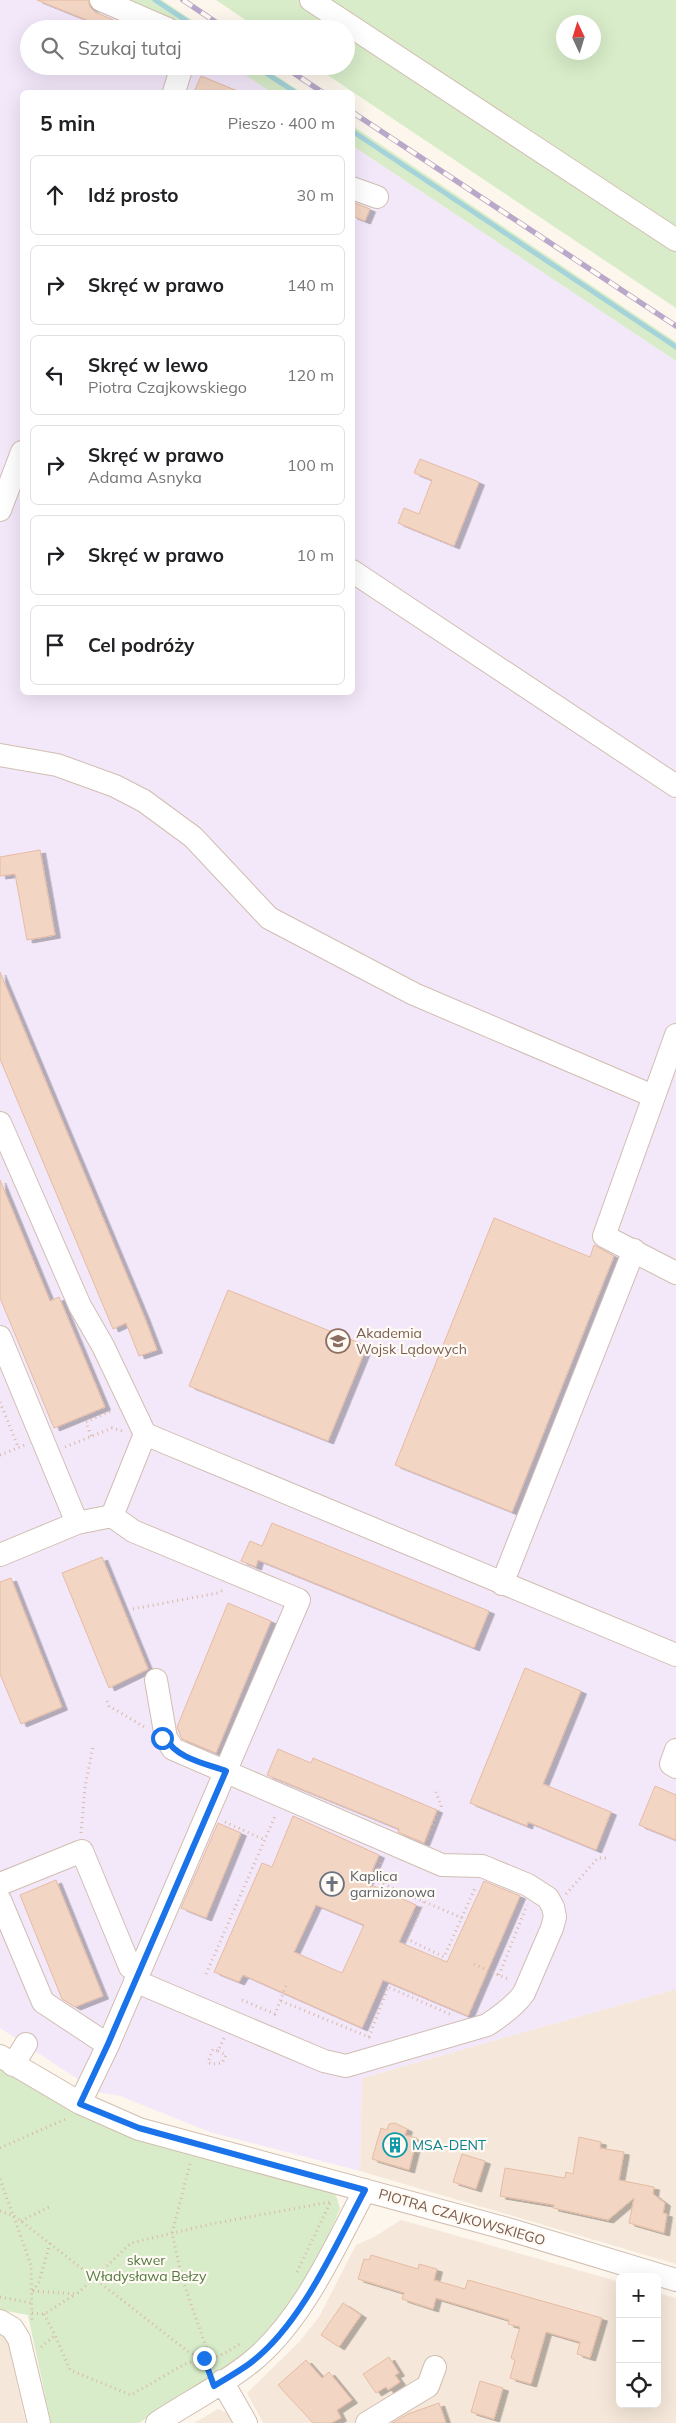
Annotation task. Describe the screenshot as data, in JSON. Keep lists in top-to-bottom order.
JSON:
{
  "streets": {
    "street": ["PIOTRA CZAJKOWSKIEGO"]
  },
  "parks": ["skwer Władysława Bełzy"],
  "places": {
    "school or university": ["Akademia Wojsk Lądowych"],
    "church": ["Kaplica garnizonowa"],
    "building": ["MSA-DENT"]
  },
  "north": "top",
  "page": {
    "search": "Szukaj tutaj",
    "heading": ["5 min", "Pieszo · 400 m"],
    "list": [
      ["Idź prosto", "30 m"],
      ["Skręć w prawo", "140 m"],
      ["Skręć w lewo", "Piotra Czajkowskiego", "120 m"],
      ["Skręć w prawo", "Adama Asnyka", "100 m"],
      ["Skręć w prawo", "10 m"],
      "Cel podróży"
    ],
    "map_buttons": ["+", "−"]
  }
}
